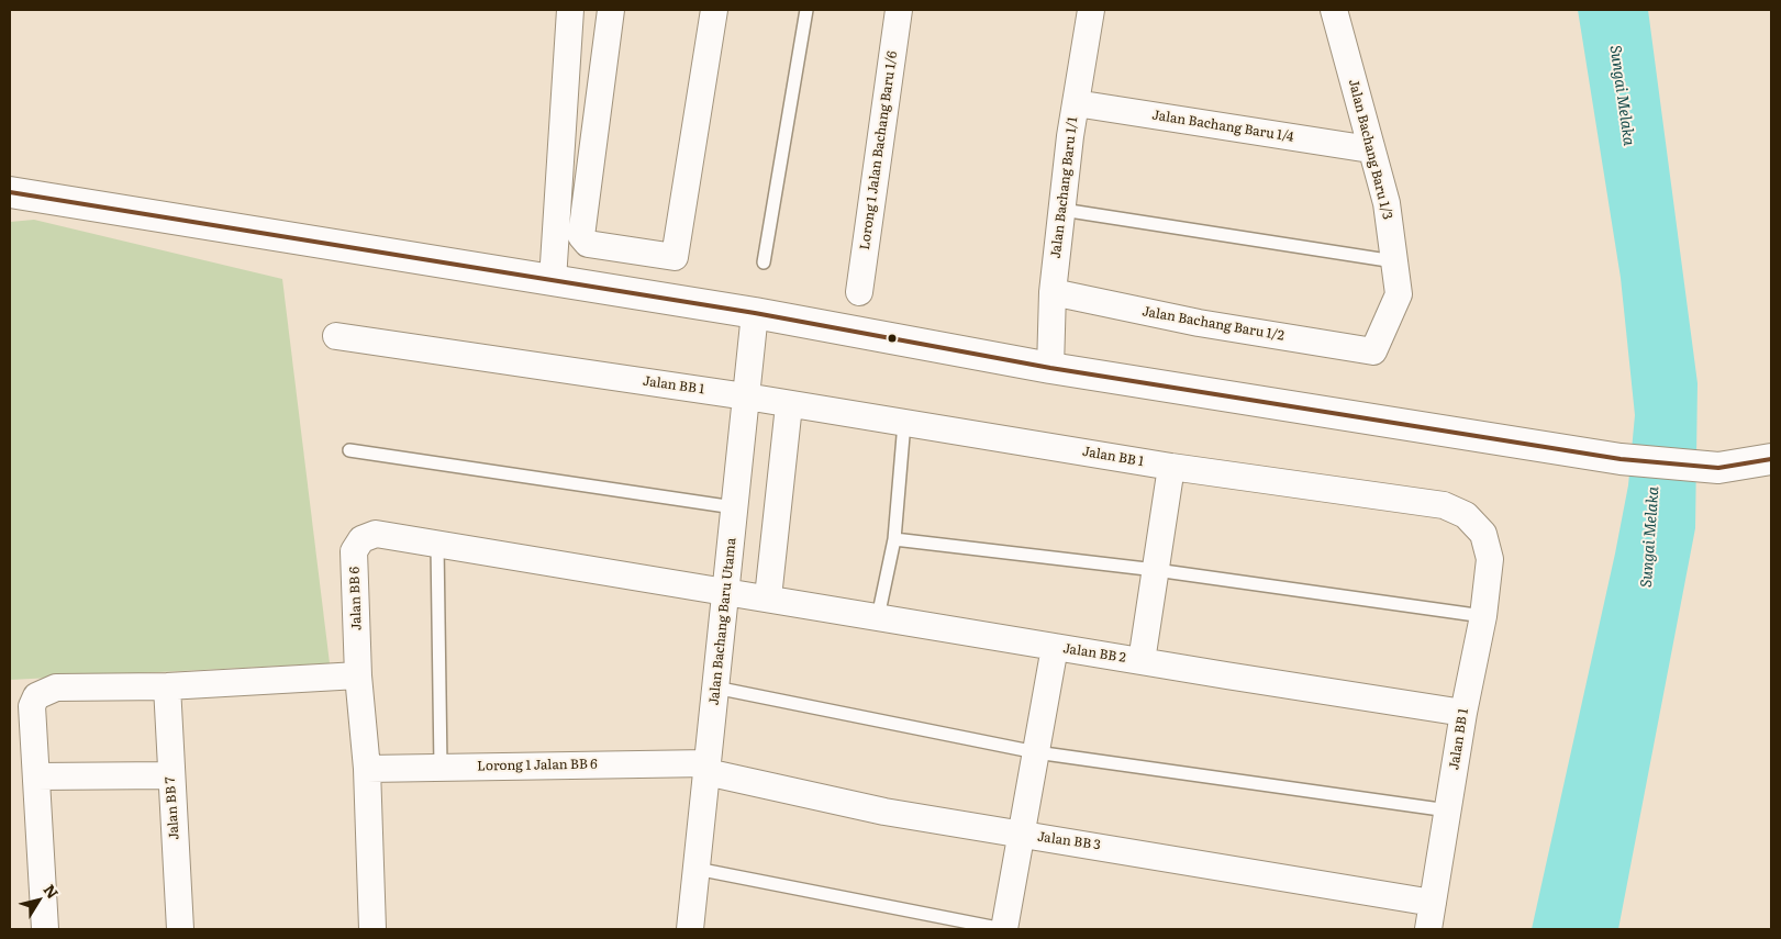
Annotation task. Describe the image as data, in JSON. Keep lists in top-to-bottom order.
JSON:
{
  "streets": {
    "street": [
      "Jalan Bachang Baru 1/4",
      "Jalan Bachang Baru 1/3",
      "Lorong 1 Jalan Bachang Baru 1/6",
      "Jalan Bachang Baru 1/1",
      "Jalan Bachang Baru 1/2",
      "Jalan BB 1",
      "Jalan BB 6",
      "Jalan Bachang Baru Utama",
      "Jalan BB 2",
      "Lorong 1 Jalan BB 6",
      "Jalan BB 7",
      "Jalan BB 3"
    ]
  },
  "crossings": [
    ["Jalan Bachang Baru 1/4", "Jalan Bachang Baru 1/3"],
    ["Jalan Bachang Baru 1/4", "Jalan Bachang Baru 1/1"],
    ["Jalan Bachang Baru 1/3", "Jalan Bachang Baru 1/2"],
    ["Jalan Bachang Baru 1/1", "Jalan Bachang Baru 1/2"],
    ["Jalan BB 1", "Jalan Bachang Baru Utama"],
    ["Jalan BB 1", "Jalan BB 2"],
    ["Jalan BB 1", "Jalan BB 3"],
    ["Jalan BB 6", "Jalan Bachang Baru Utama"],
    ["Jalan BB 6", "Jalan BB 2"],
    ["Jalan BB 6", "Lorong 1 Jalan BB 6"],
    ["Jalan Bachang Baru Utama", "Jalan BB 2"],
    ["Jalan Bachang Baru Utama", "Lorong 1 Jalan BB 6"],
    ["Jalan Bachang Baru Utama", "Jalan BB 3"],
    ["Lorong 1 Jalan BB 6", "Jalan BB 3"]
  ],
  "water": ["Sungai Melaka"],
  "north": "top right"
}
